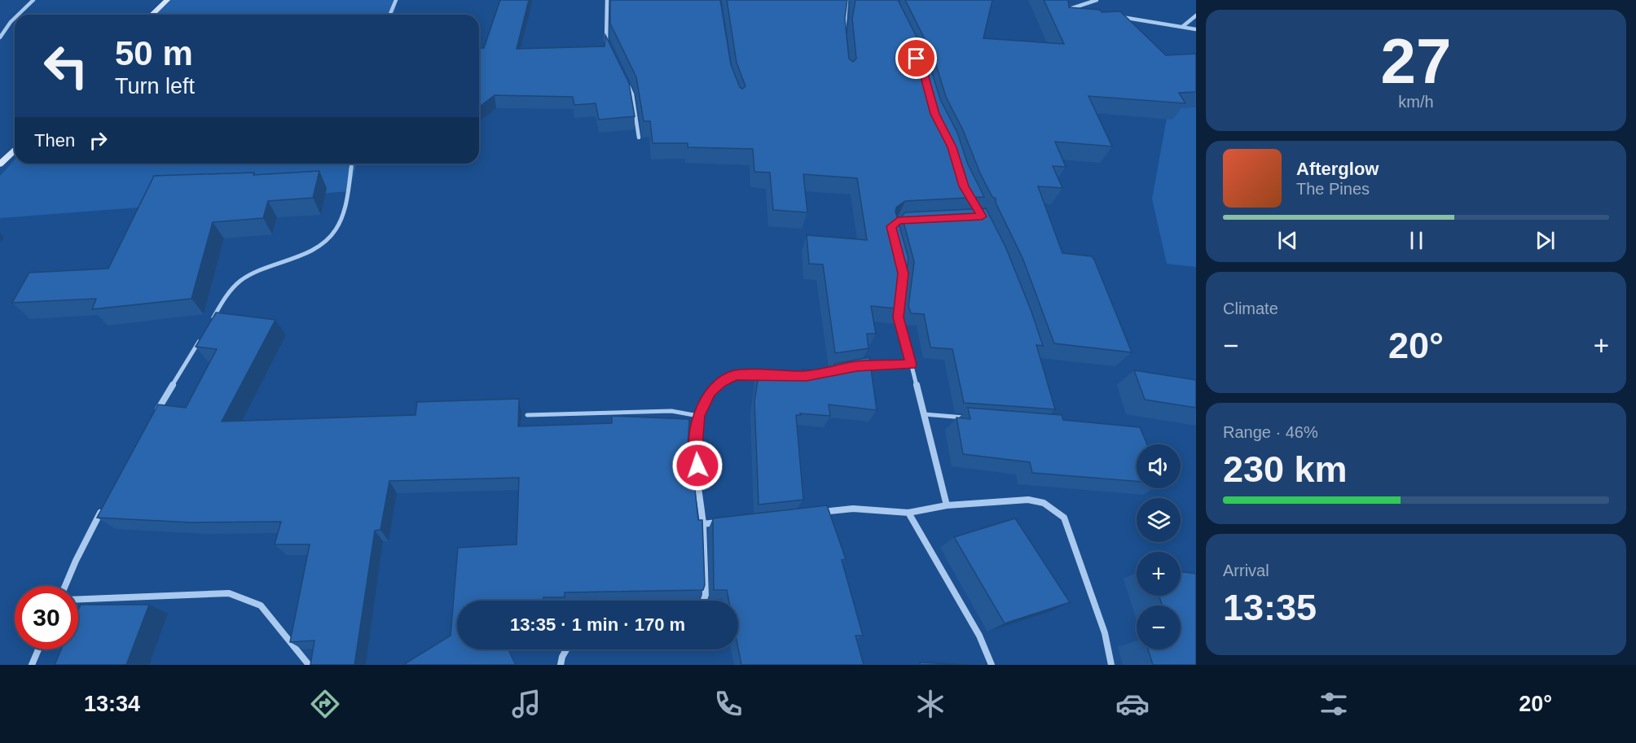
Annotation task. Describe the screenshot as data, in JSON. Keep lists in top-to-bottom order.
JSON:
{
  "page": {
    "tile": [
      ["27", "km/h"],
      "Climate",
      ["Range · 46%", "230 km"],
      ["Arrival", "13:35"]
    ],
    "turn": ["50 m", "Turn left"],
    "then": "Then",
    "song": ["Afterglow", "The Pines"],
    "heat": ["−", "20°", "+"],
    "map_buttons": ["+", "−"],
    "limit": "30",
    "trip": "13:35 · 1 min · 170 m",
    "tabs": ["13:34", "20°"]
  }
}
